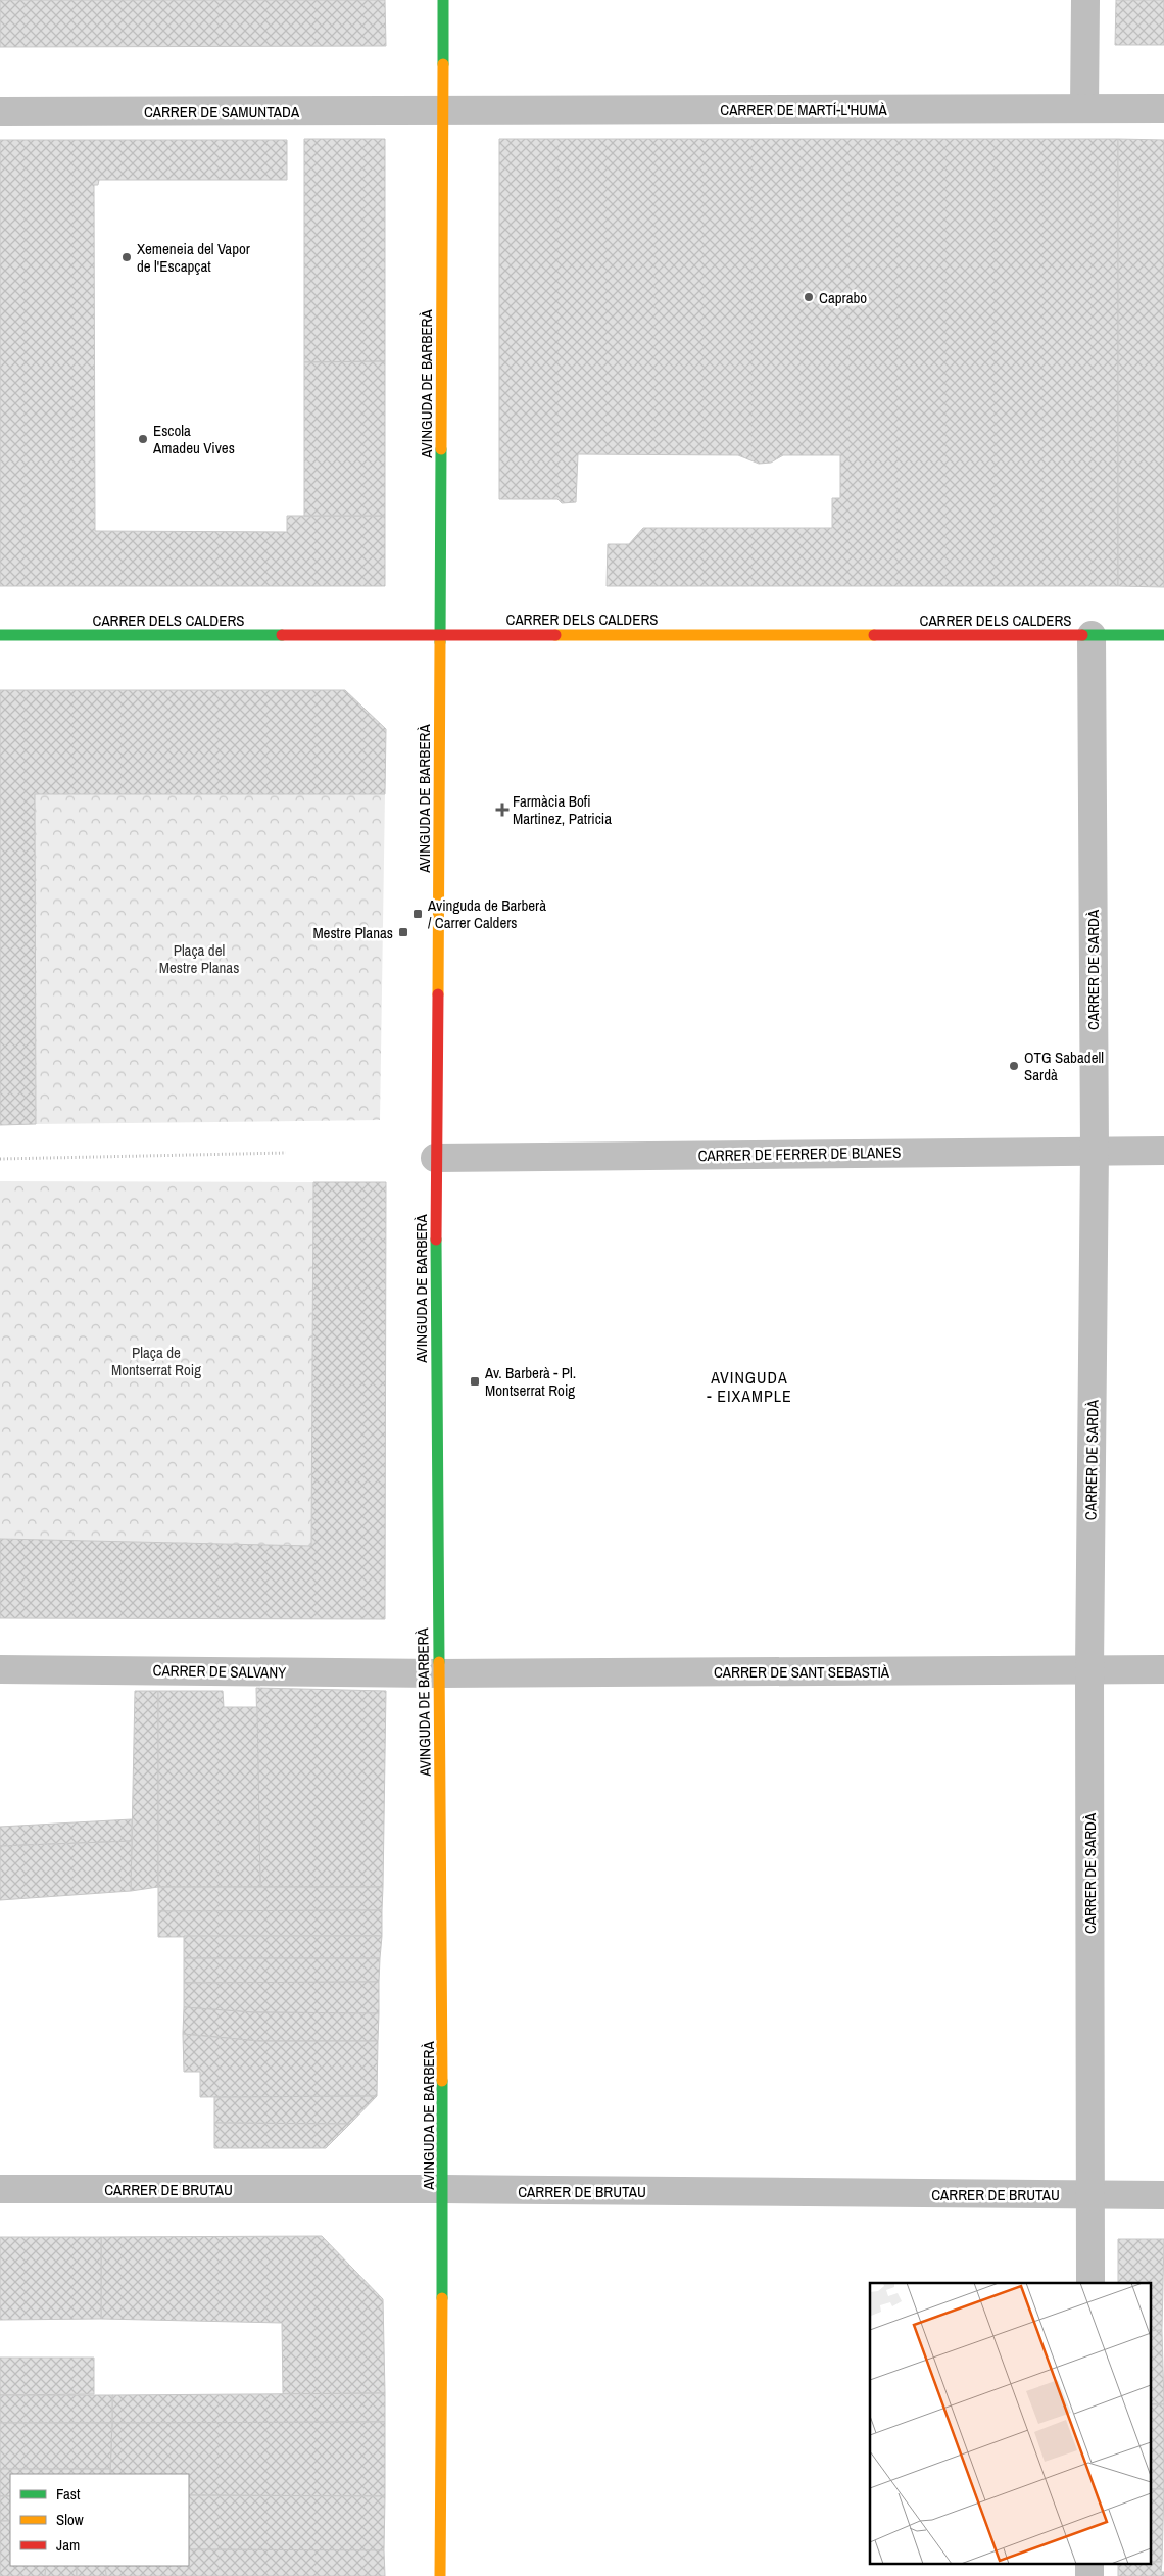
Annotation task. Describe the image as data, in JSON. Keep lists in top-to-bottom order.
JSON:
{
  "streets": {
    "street": [
      "CARRER DE MARTÍ-L'HUMÀ",
      "CARRER DE SAMUNTADA",
      "AVINGUDA DE BARBERÀ",
      "CARRER DELS CALDERS",
      "CARRER DE SARDÀ",
      "CARRER DE FERRER DE BLANES",
      "CARRER DE SALVANY",
      "CARRER DE SANT SEBASTIÀ",
      "CARRER DE BRUTAU"
    ]
  },
  "crossings": [
    ["CARRER DE MARTÍ-L'HUMÀ", "CARRER DE SAMUNTADA"],
    ["CARRER DE MARTÍ-L'HUMÀ", "AVINGUDA DE BARBERÀ"],
    ["CARRER DE SAMUNTADA", "AVINGUDA DE BARBERÀ"],
    ["AVINGUDA DE BARBERÀ", "CARRER DELS CALDERS"],
    ["AVINGUDA DE BARBERÀ", "CARRER DE FERRER DE BLANES"],
    ["AVINGUDA DE BARBERÀ", "CARRER DE SALVANY"],
    ["AVINGUDA DE BARBERÀ", "CARRER DE SANT SEBASTIÀ"],
    ["AVINGUDA DE BARBERÀ", "CARRER DE BRUTAU"],
    ["CARRER DELS CALDERS", "CARRER DE SARDÀ"],
    ["CARRER DE SARDÀ", "CARRER DE FERRER DE BLANES"],
    ["CARRER DE SARDÀ", "CARRER DE SANT SEBASTIÀ"],
    ["CARRER DE SARDÀ", "CARRER DE BRUTAU"],
    ["CARRER DE SALVANY", "CARRER DE SANT SEBASTIÀ"]
  ],
  "districts": ["AVINGUDA - EIXAMPLE"],
  "parks": ["Plaça del Mestre Planas", "Plaça de Montserrat Roig"],
  "places": {
    "other": [
      "Xemeneia del Vapor de l'Escapçat",
      "Caprabo",
      "Escola Amadeu Vives",
      "OTG Sabadell Sardà"
    ],
    "health": ["Farmàcia Bofi Martinez, Patricia"],
    "transit": ["Avinguda de Barberà / Carrer Calders", "Mestre Planas", "Av. Barberà - Pl. Montserrat Roig"]
  },
  "legend": ["Fast", "Slow", "Jam"]
}
